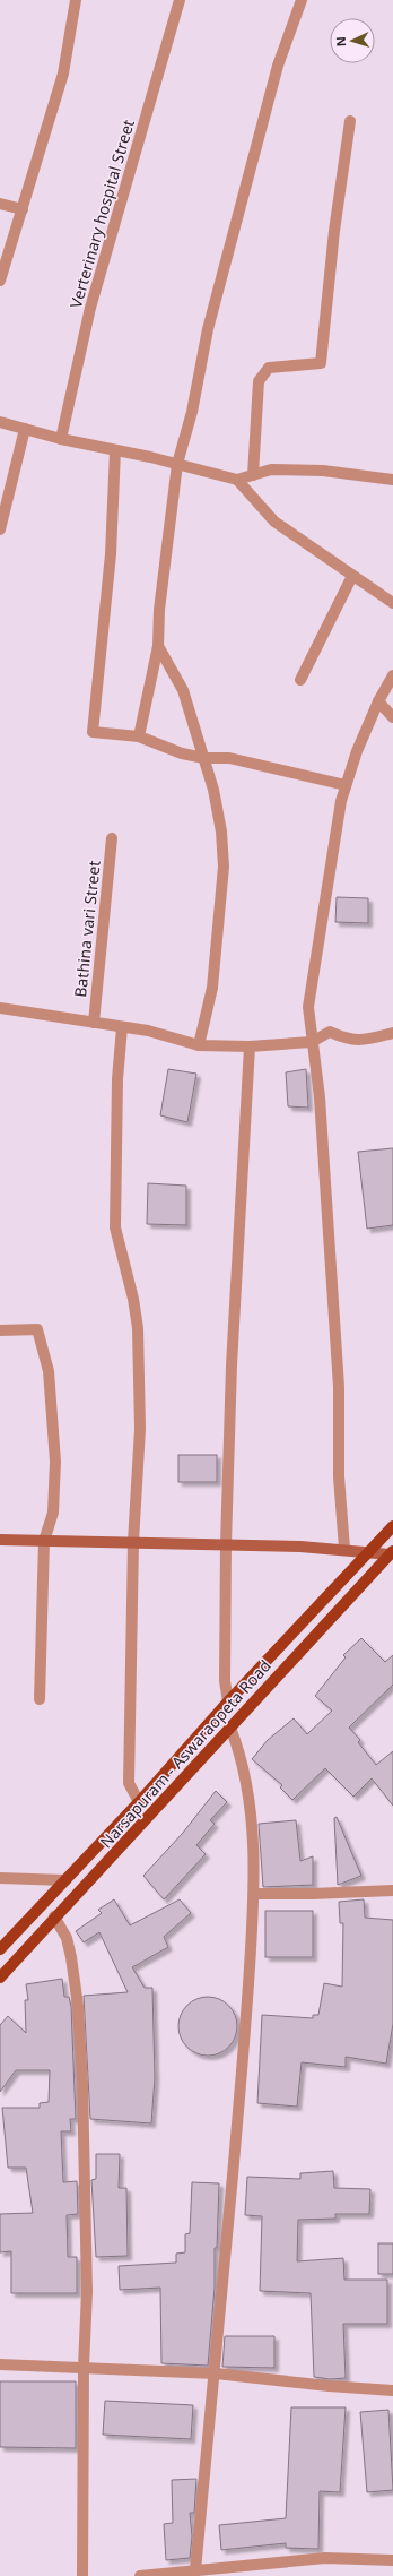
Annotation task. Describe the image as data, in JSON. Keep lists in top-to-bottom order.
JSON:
{
  "streets": {
    "main road": ["Narsapuram - Aswaraopeta Road"],
    "street": ["Verterinary hospital Street", "Bathina vari Street"]
  },
  "north": "left"
}
